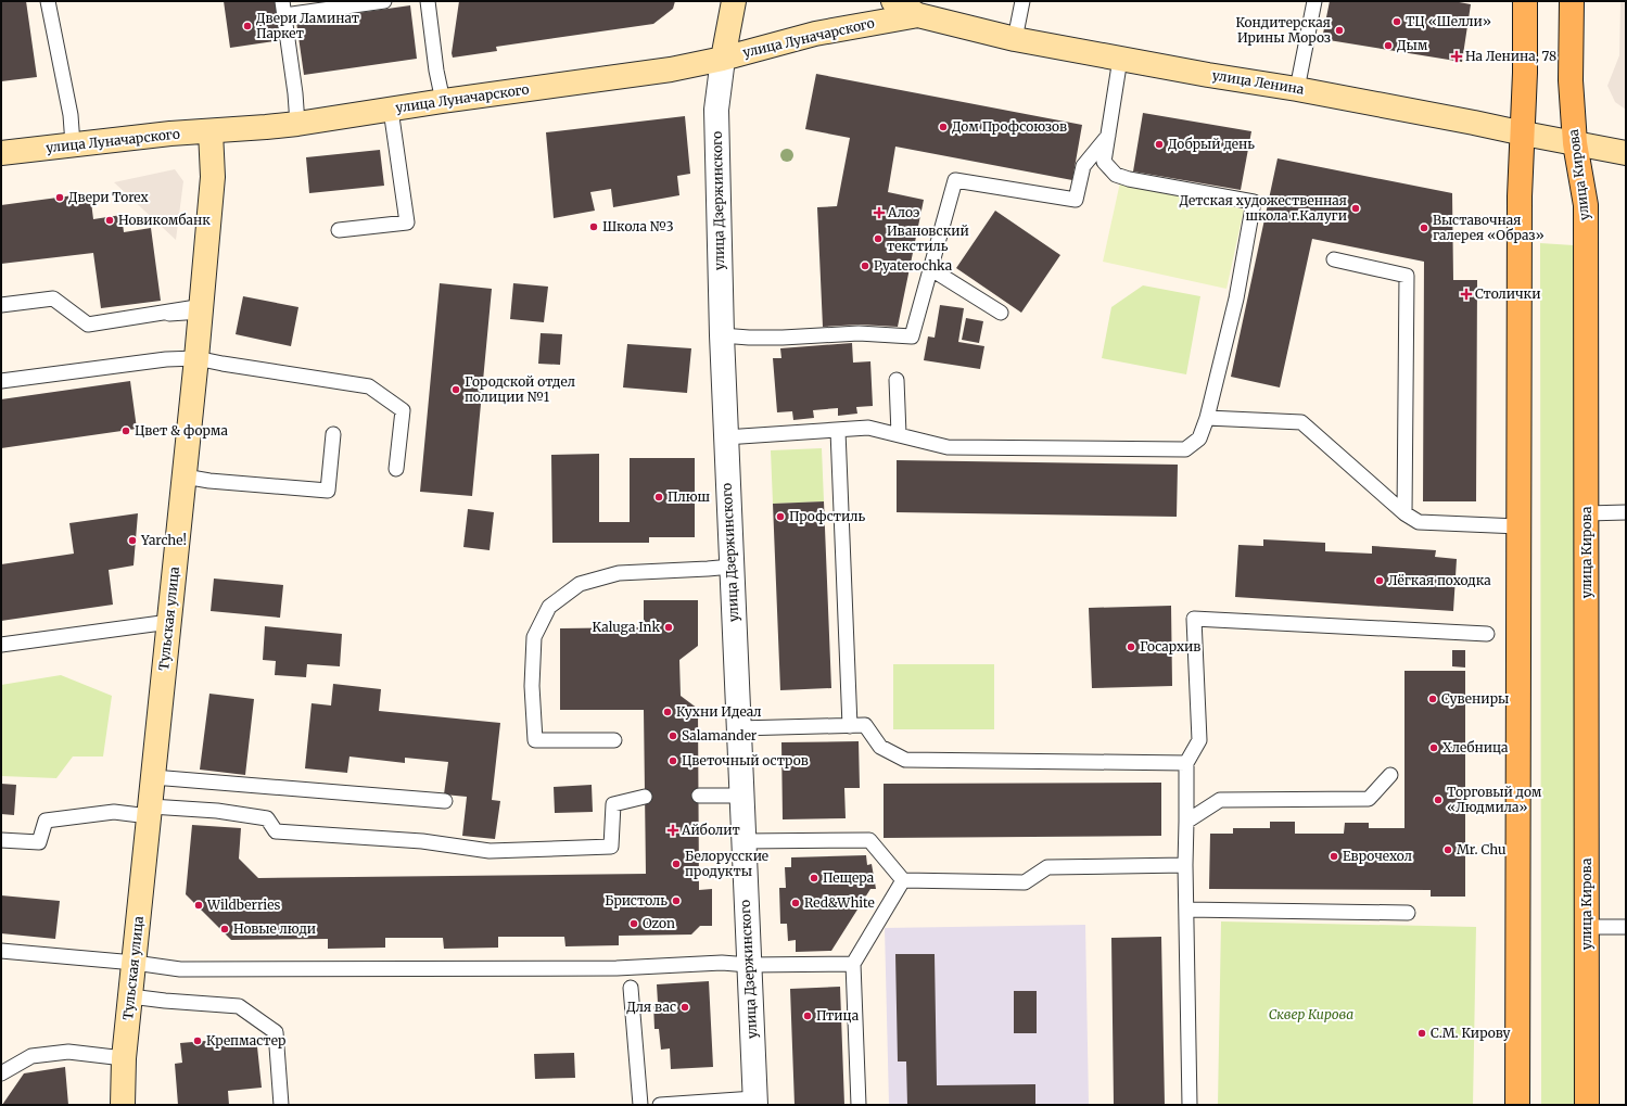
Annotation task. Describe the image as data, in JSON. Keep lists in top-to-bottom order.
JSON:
{
  "streets": {
    "main road": [
      "улица Луначарского",
      "улица Ленина",
      "улица Кирова",
      "улица Дзержинского",
      "Тульская улица"
    ]
  },
  "crossings": [
    ["улица Луначарского", "улица Ленина"],
    ["улица Луначарского", "улица Дзержинского"],
    ["улица Луначарского", "Тульская улица"],
    ["улица Ленина", "улица Кирова"]
  ],
  "parks": ["Сквер Кирова"],
  "places": {
    "other": [
      "ТЦ «Шелли»",
      "Двери Ламинат Паркет",
      "Кондитерская Ирины Мороз",
      "Дым",
      "Дом Профсоюзов",
      "Добрый день",
      "Двери Torex",
      "Детская художественная школа г.Калуги",
      "Новикомбанк",
      "Школа №3",
      "Выставочная галерея «Образ»",
      "Ивановский текстиль",
      "Pyaterochka",
      "Городской отдел полиции №1",
      "Цвет & форма",
      "Плюш",
      "Профстиль",
      "Yarche!",
      "Лёгкая походка",
      "Kaluga Ink",
      "Госархив",
      "Сувениры",
      "Кухни Идеал",
      "Salamander",
      "Хлебница",
      "Цветочный остров",
      "Торговый дом «Людмила»",
      "Mr. Chu",
      "Еврочехол",
      "Белорусские продукты",
      "Пещера",
      "Бристоль",
      "Red&White",
      "Wildberries",
      "Ozon",
      "Новые люди",
      "Для вас",
      "Птица",
      "С.М. Кирову",
      "Крепмастер"
    ],
    "health": [
      "На Ленина, 78",
      "Алоэ",
      "Столички",
      "Айболит"
    ]
  }
}
